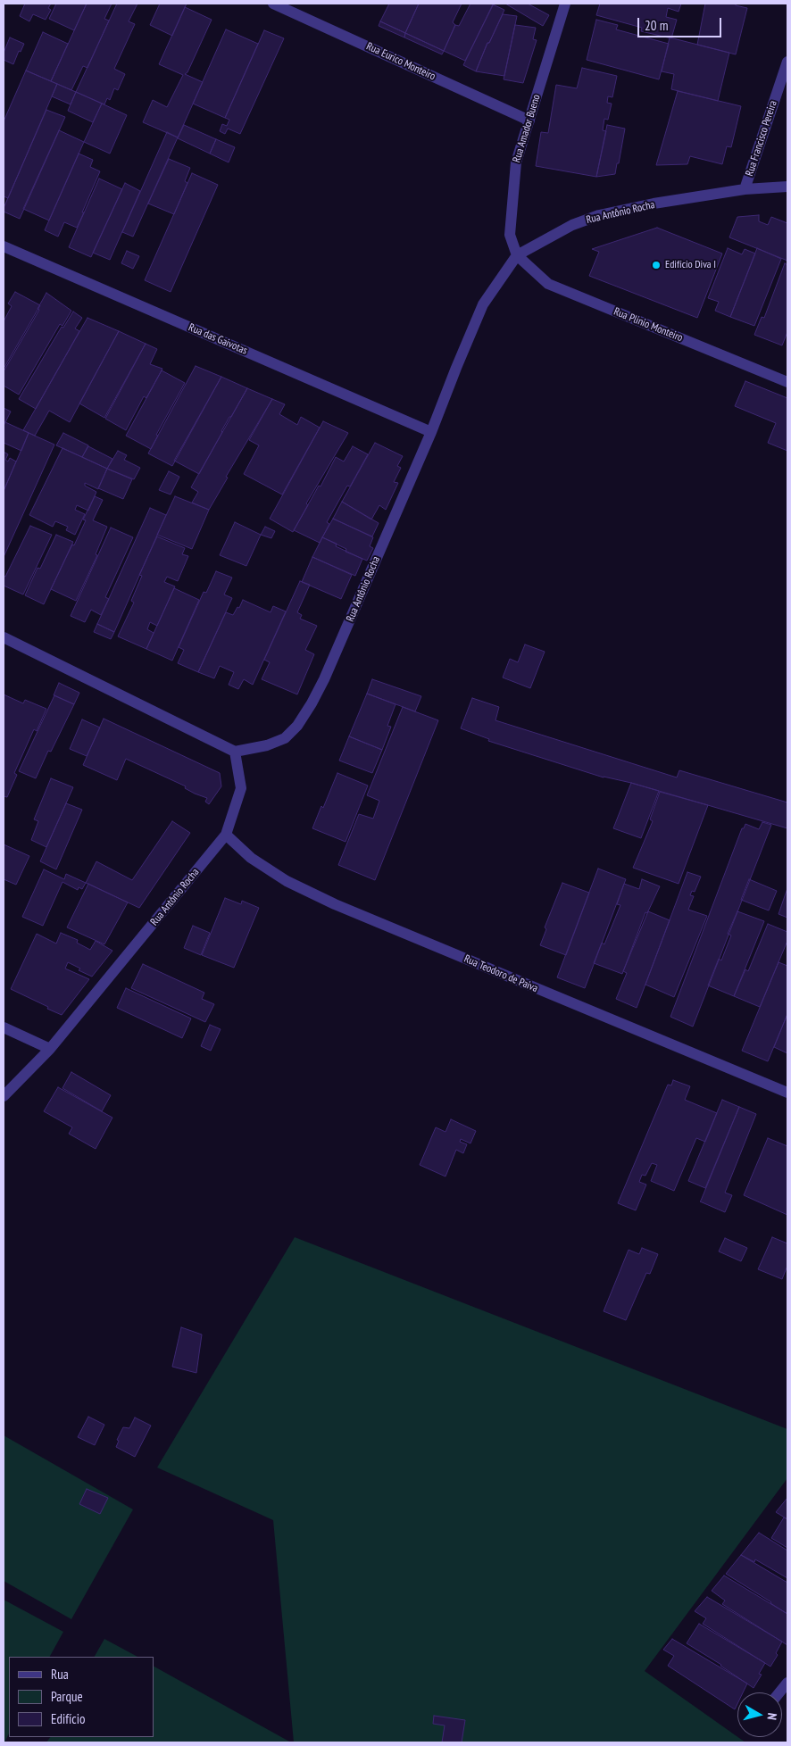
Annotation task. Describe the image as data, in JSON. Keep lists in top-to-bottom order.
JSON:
{
  "streets": {
    "street": [
      "Rua Eurico Monteiro",
      "Rua Amador Bueno",
      "Rua Francisco Pereira",
      "Rua Antônio Rocha",
      "Rua Plinio Monteiro",
      "Rua das Gaivotas",
      "Rua Teodoro de Paiva"
    ]
  },
  "crossings": [
    ["Rua Eurico Monteiro", "Rua Amador Bueno"],
    ["Rua Amador Bueno", "Rua Antônio Rocha"],
    ["Rua Amador Bueno", "Rua Plinio Monteiro"],
    ["Rua Francisco Pereira", "Rua Antônio Rocha"],
    ["Rua Antônio Rocha", "Rua Plinio Monteiro"],
    ["Rua Antônio Rocha", "Rua das Gaivotas"],
    ["Rua Antônio Rocha", "Rua Teodoro de Paiva"]
  ],
  "places": ["Edifício Diva I"],
  "legend": ["Rua", "Parque", "Edifício"],
  "scale_bar": "20 m",
  "north": "right"
}
